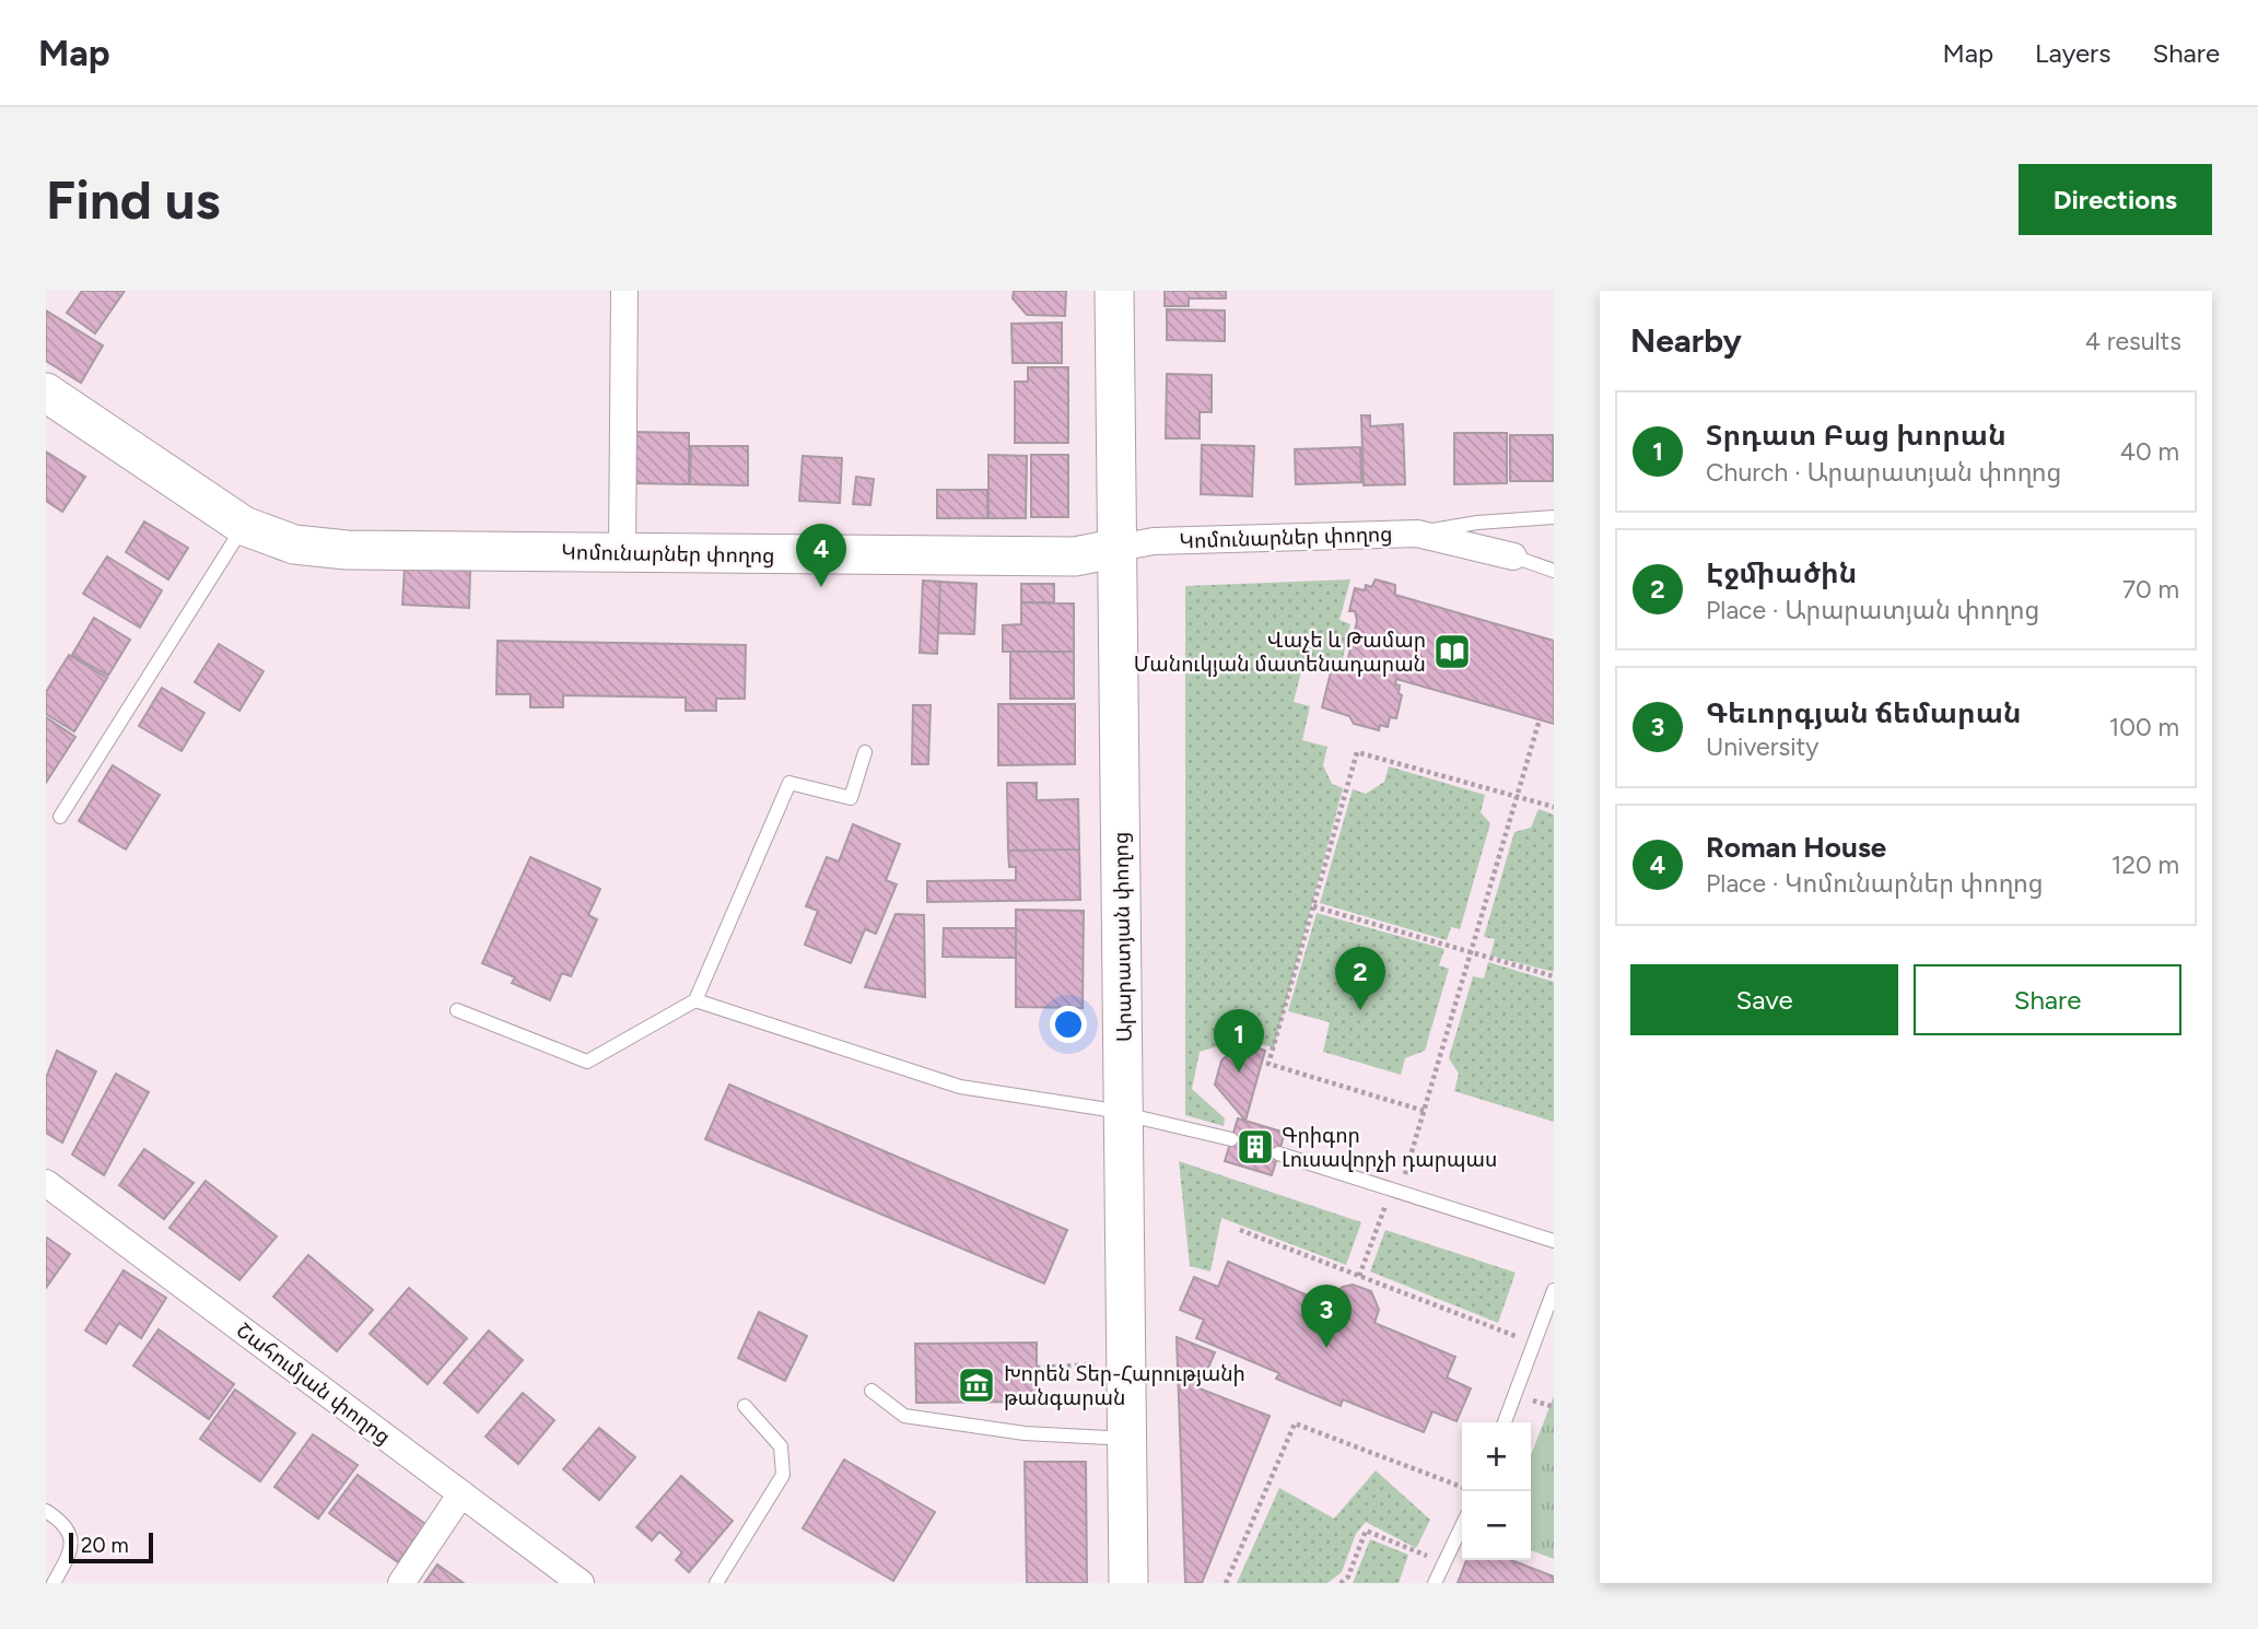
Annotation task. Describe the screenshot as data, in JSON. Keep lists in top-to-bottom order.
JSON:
{
  "streets": {
    "main road": ["Կոմունարներ փողոց", "Արարատյան փողոց"],
    "street": ["Շահումյան փողոց"]
  },
  "crossings": [
    ["Կոմունարներ փողոց", "Արարատյան փողոց"]
  ],
  "places": {
    "library": ["Վաչե և Թամար Մանուկյան մատենադարան"],
    "building": ["Գրիգոր Լուսավորչի դարպաս"],
    "museum": ["Խորեն Տեր-Հարությանի թանգարան"]
  },
  "scale_bar": "20 m",
  "page": {
    "header": "Map",
    "nav": ["Map", "Layers", "Share"],
    "buttons": [
      "Directions",
      ["Save", "Share"]
    ],
    "title": "Find us",
    "heading": ["Nearby", "4 results"],
    "list": [
      {
        "mark": "1",
        "name": "Տրդատ Բաց խորան",
        "note": "Church · Արարատյան փողոց",
        "value": "40 m"
      },
      {
        "mark": "2",
        "name": "Էջմիածին",
        "note": "Place · Արարատյան փողոց",
        "value": "70 m"
      },
      {
        "mark": "3",
        "name": "Գեւորգյան ճեմարան",
        "note": "University",
        "value": "100 m"
      },
      {
        "mark": "4",
        "name": "Roman House",
        "note": "Place · Կոմունարներ փողոց",
        "value": "120 m"
      }
    ],
    "pins": [
      "4",
      "2",
      "1",
      "3"
    ],
    "map_buttons": ["+", "−"],
    "scale": "20 m"
  }
}
